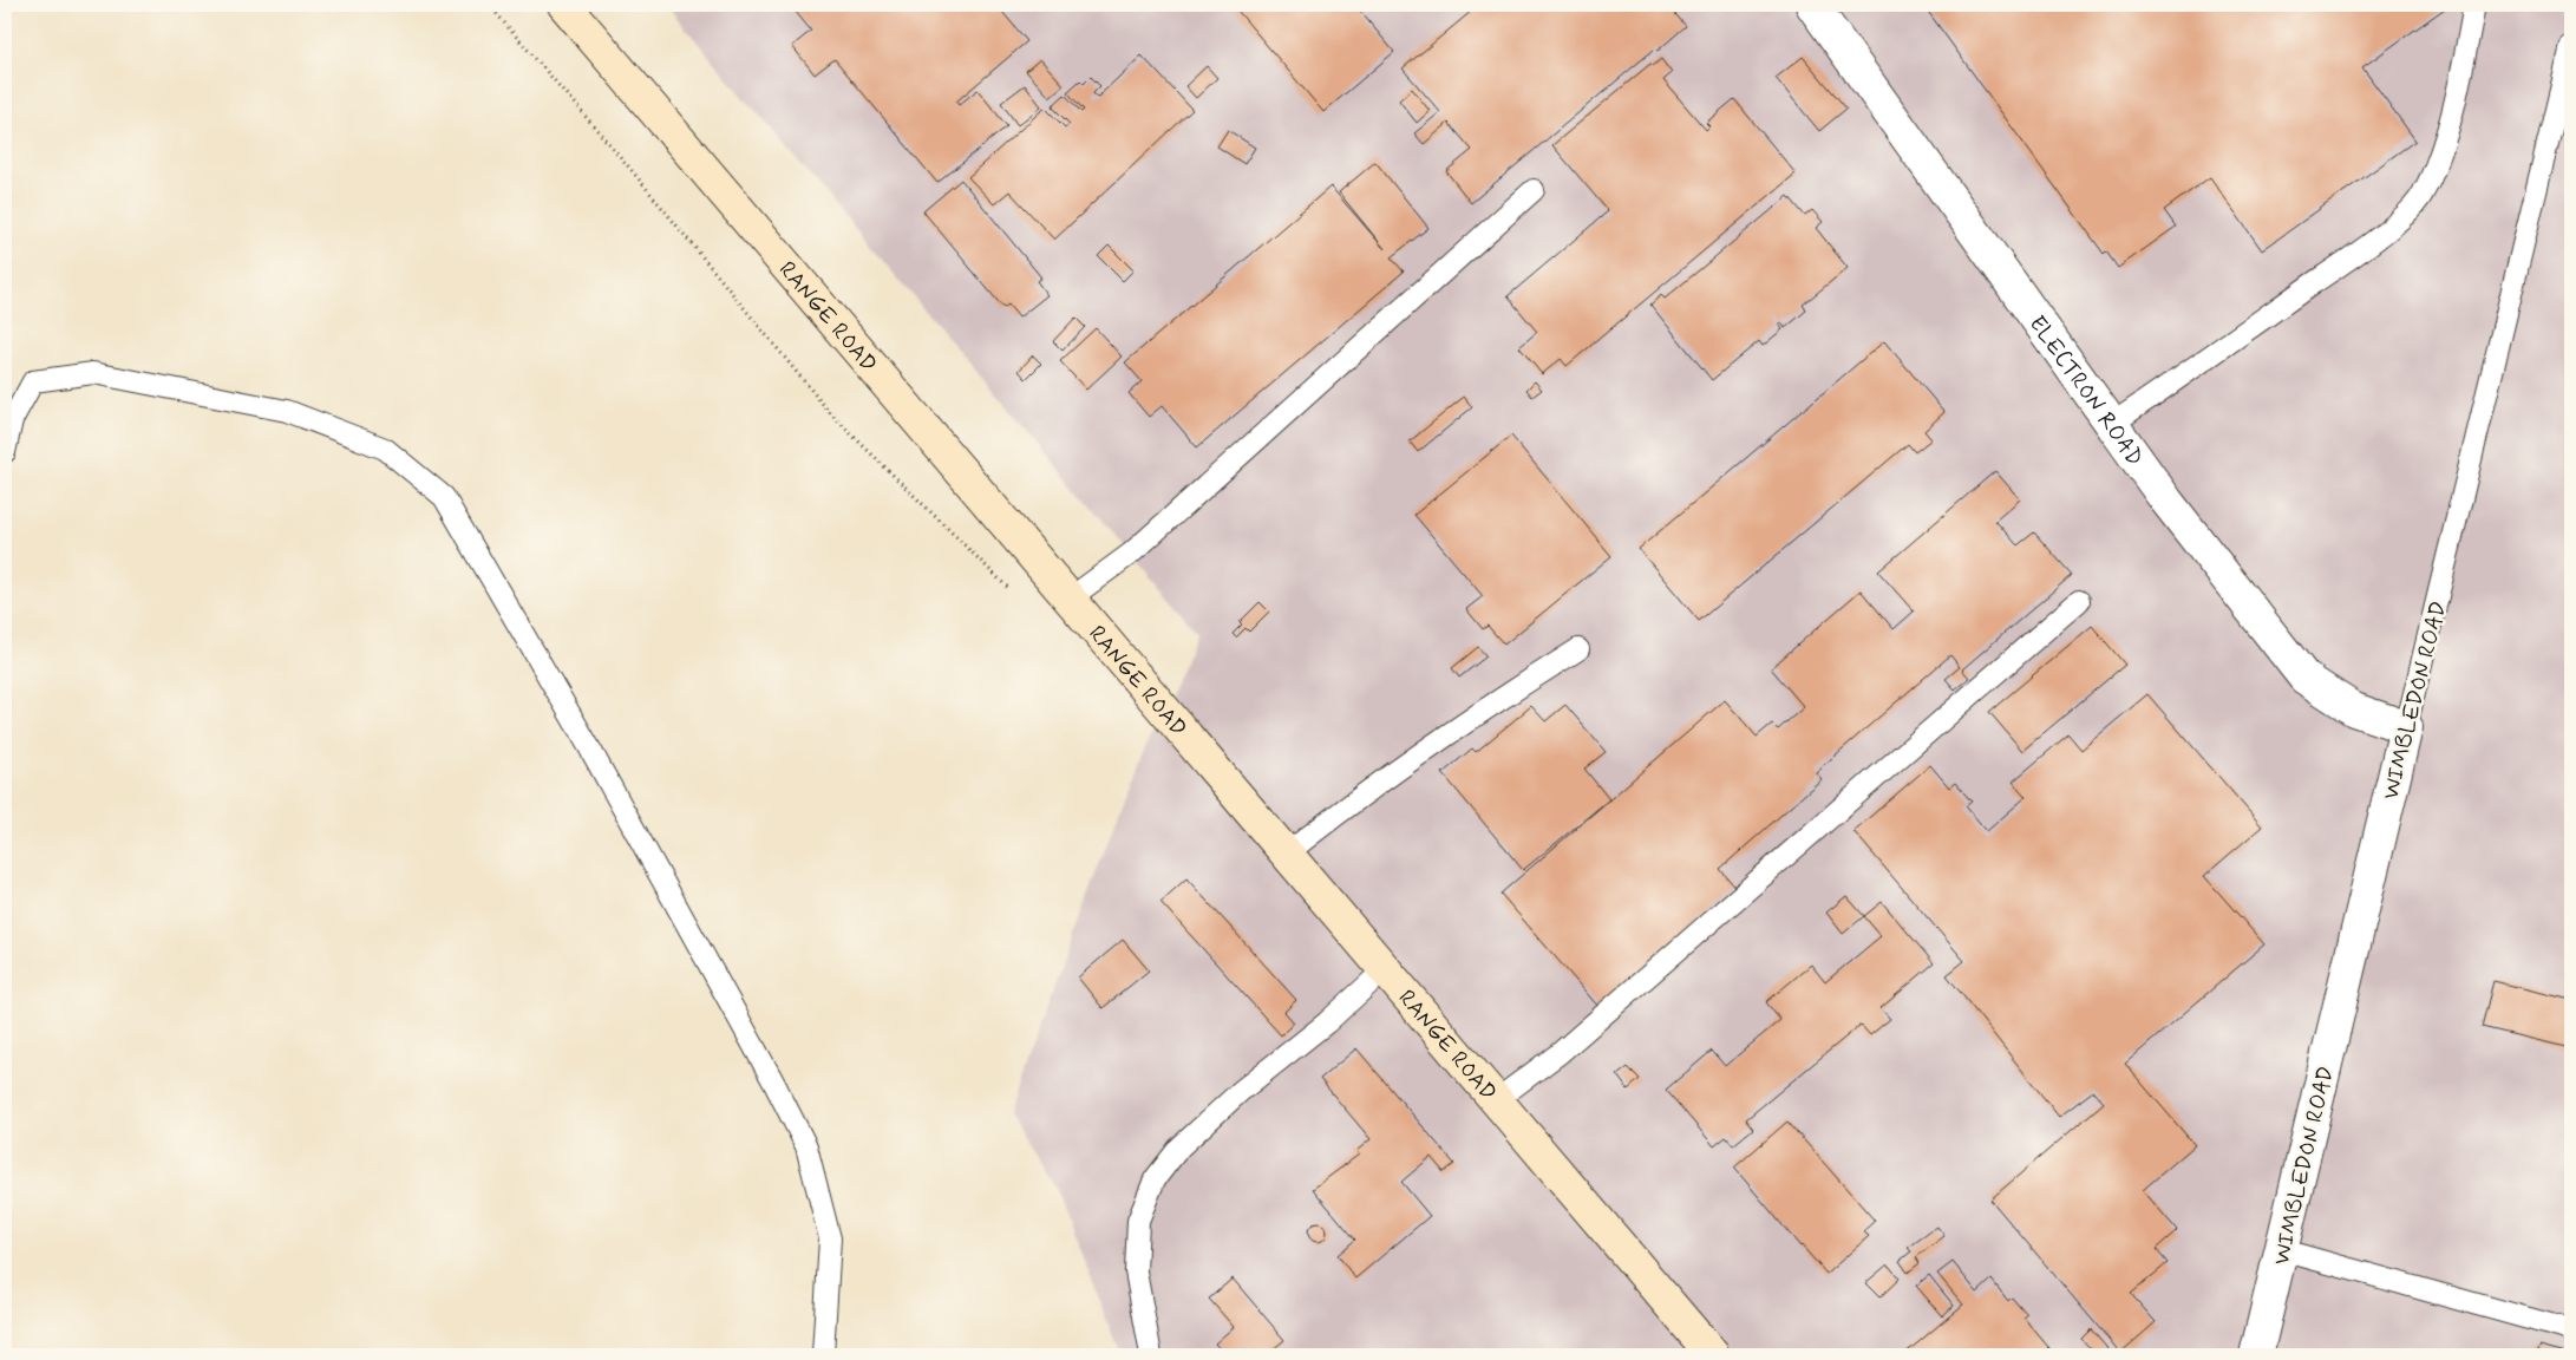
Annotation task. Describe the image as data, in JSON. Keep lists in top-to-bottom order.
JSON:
{
  "streets": {
    "main road": ["RANGE ROAD"],
    "street": ["ELECTRON ROAD", "WIMBLEDON ROAD"]
  },
  "crossings": [
    ["ELECTRON ROAD", "WIMBLEDON ROAD"]
  ]
}
